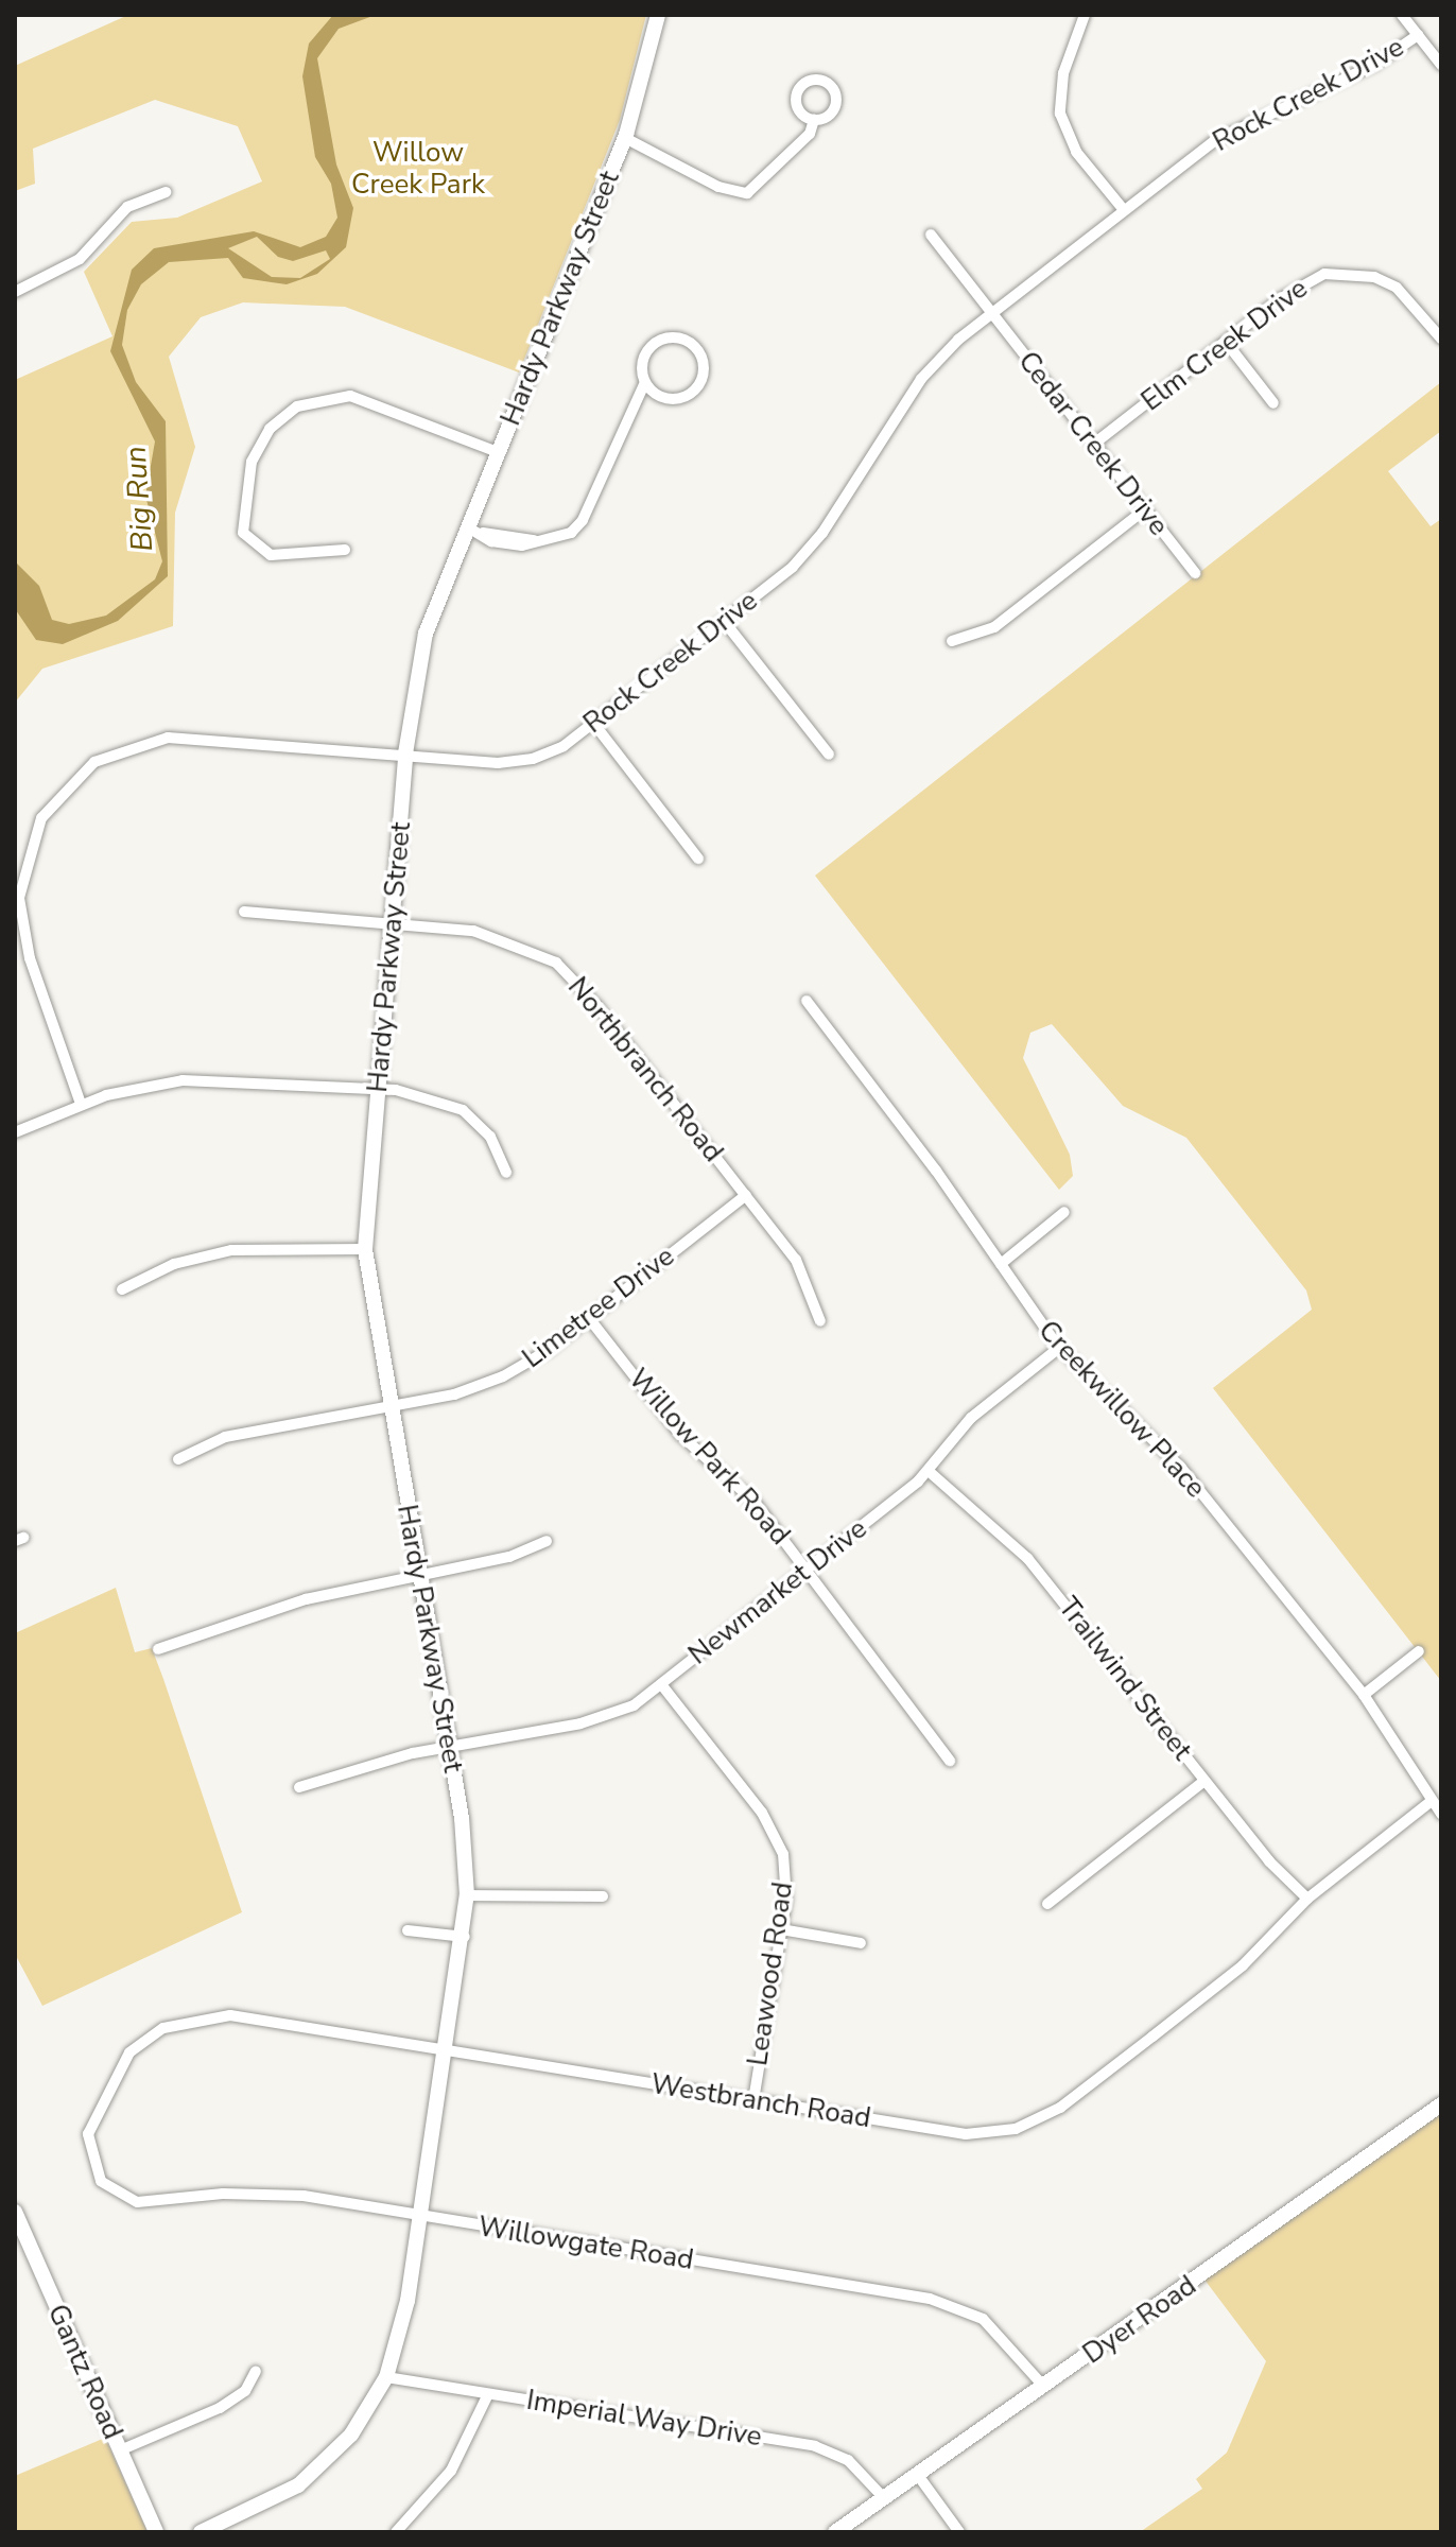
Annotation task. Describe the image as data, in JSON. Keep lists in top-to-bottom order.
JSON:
{
  "streets": {
    "main road": ["Hardy Parkway Street", "Dyer Road", "Gantz Road"],
    "street": [
      "Rock Creek Drive",
      "Elm Creek Drive",
      "Cedar Creek Drive",
      "Northbranch Road",
      "Limetree Drive",
      "Creekwillow Place",
      "Willow Park Road",
      "Newmarket Drive",
      "Trailwind Street",
      "Leawood Road",
      "Westbranch Road",
      "Willowgate Road",
      "Imperial Way Drive"
    ]
  },
  "crossings": [
    ["Rock Creek Drive", "Hardy Parkway Street"],
    ["Rock Creek Drive", "Cedar Creek Drive"],
    ["Hardy Parkway Street", "Northbranch Road"],
    ["Hardy Parkway Street", "Limetree Drive"],
    ["Hardy Parkway Street", "Newmarket Drive"],
    ["Hardy Parkway Street", "Westbranch Road"],
    ["Hardy Parkway Street", "Willowgate Road"],
    ["Hardy Parkway Street", "Imperial Way Drive"],
    ["Elm Creek Drive", "Cedar Creek Drive"],
    ["Northbranch Road", "Limetree Drive"],
    ["Limetree Drive", "Willow Park Road"],
    ["Creekwillow Place", "Newmarket Drive"],
    ["Creekwillow Place", "Westbranch Road"],
    ["Willow Park Road", "Newmarket Drive"],
    ["Newmarket Drive", "Trailwind Street"],
    ["Newmarket Drive", "Leawood Road"],
    ["Trailwind Street", "Westbranch Road"],
    ["Leawood Road", "Westbranch Road"],
    ["Westbranch Road", "Willowgate Road"],
    ["Willowgate Road", "Dyer Road"],
    ["Dyer Road", "Imperial Way Drive"]
  ],
  "water": ["Big Run"],
  "parks": ["Willow Creek Park"]
}
